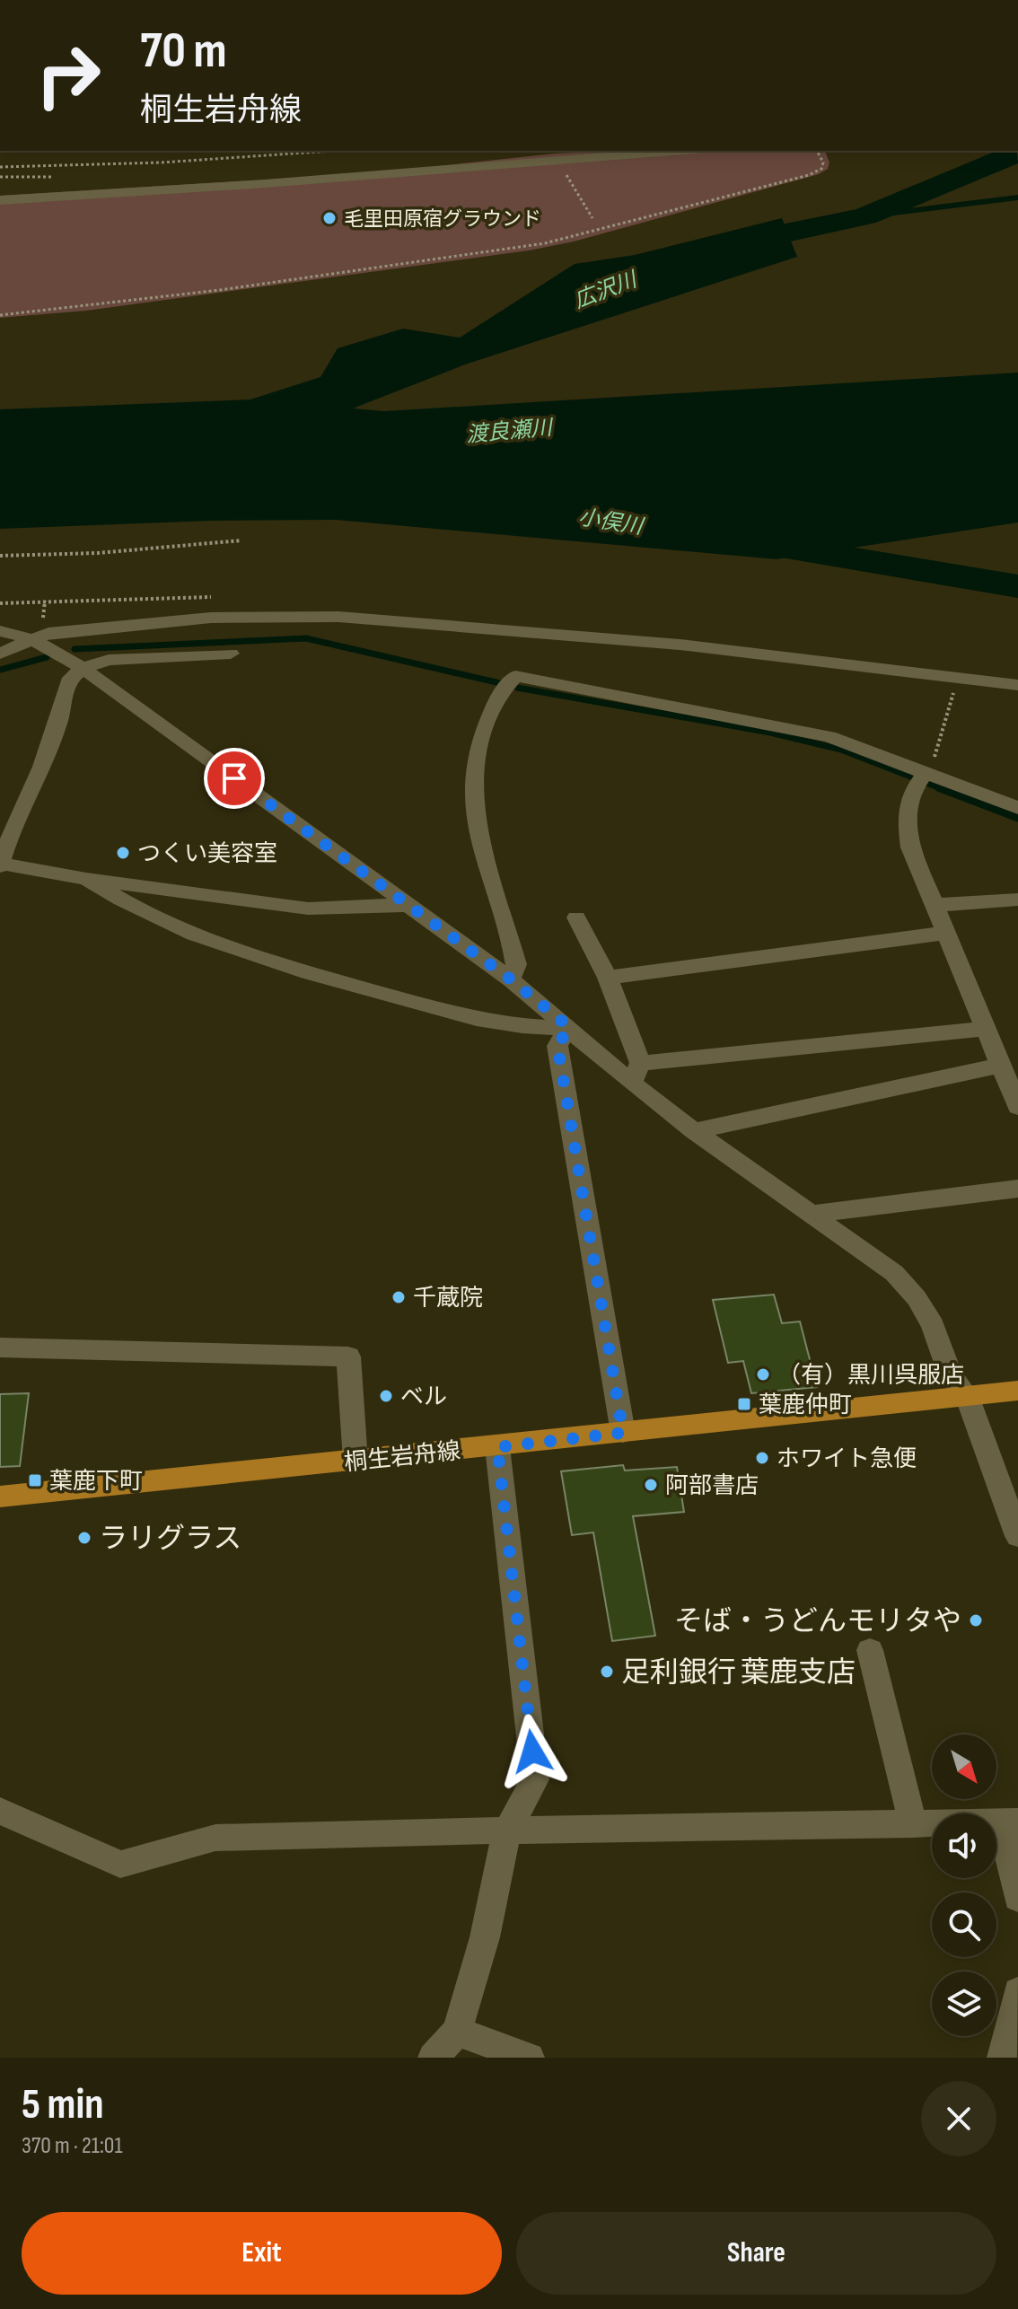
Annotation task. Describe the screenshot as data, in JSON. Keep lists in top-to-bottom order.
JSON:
{
  "streets": {
    "main road": ["桐生岩舟線"]
  },
  "water": ["広沢川", "渡良瀬川", "小俣川"],
  "places": {
    "other": [
      "毛里田原宿グラウンド",
      "つくい美容室",
      "千蔵院",
      "（有）黒川呉服店",
      "ベル",
      "ホワイト急便",
      "阿部書店",
      "ラリグラス",
      "そば・うどんモリタや",
      "足利銀行 葉鹿支店"
    ],
    "transit": ["葉鹿仲町", "葉鹿下町"]
  },
  "north": "bottom right",
  "page": {
    "turn": ["70 m", "桐生岩舟線"],
    "heading": ["5 min", "370 m · 21:01"],
    "buttons": ["Exit", "Share"]
  }
}
